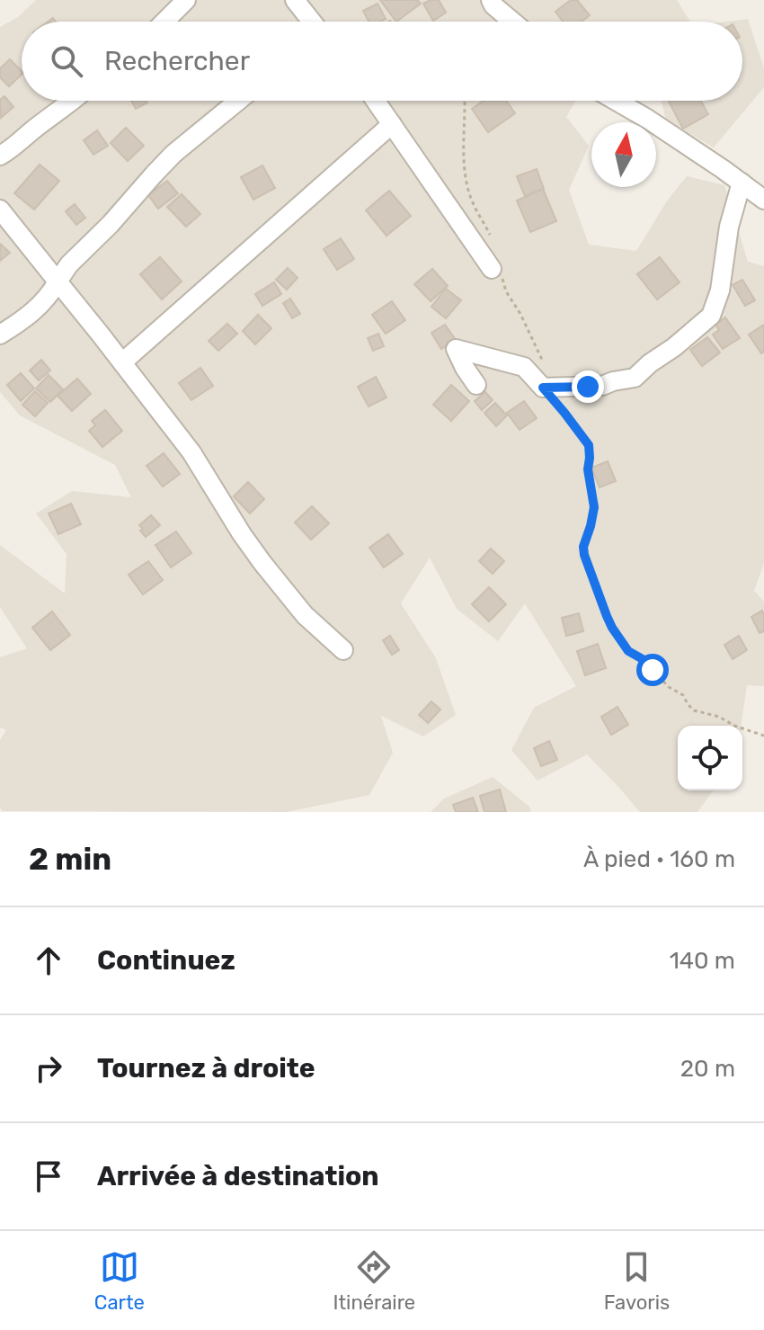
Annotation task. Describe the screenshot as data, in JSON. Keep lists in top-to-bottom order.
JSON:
{
  "north": "top",
  "page": {
    "search": "Rechercher",
    "heading": ["2 min", "À pied · 160 m"],
    "list": [
      ["Continuez", "140 m"],
      ["Tournez à droite", "20 m"],
      "Arrivée à destination"
    ],
    "nav": ["Carte", "Itinéraire", "Favoris"]
  }
}
